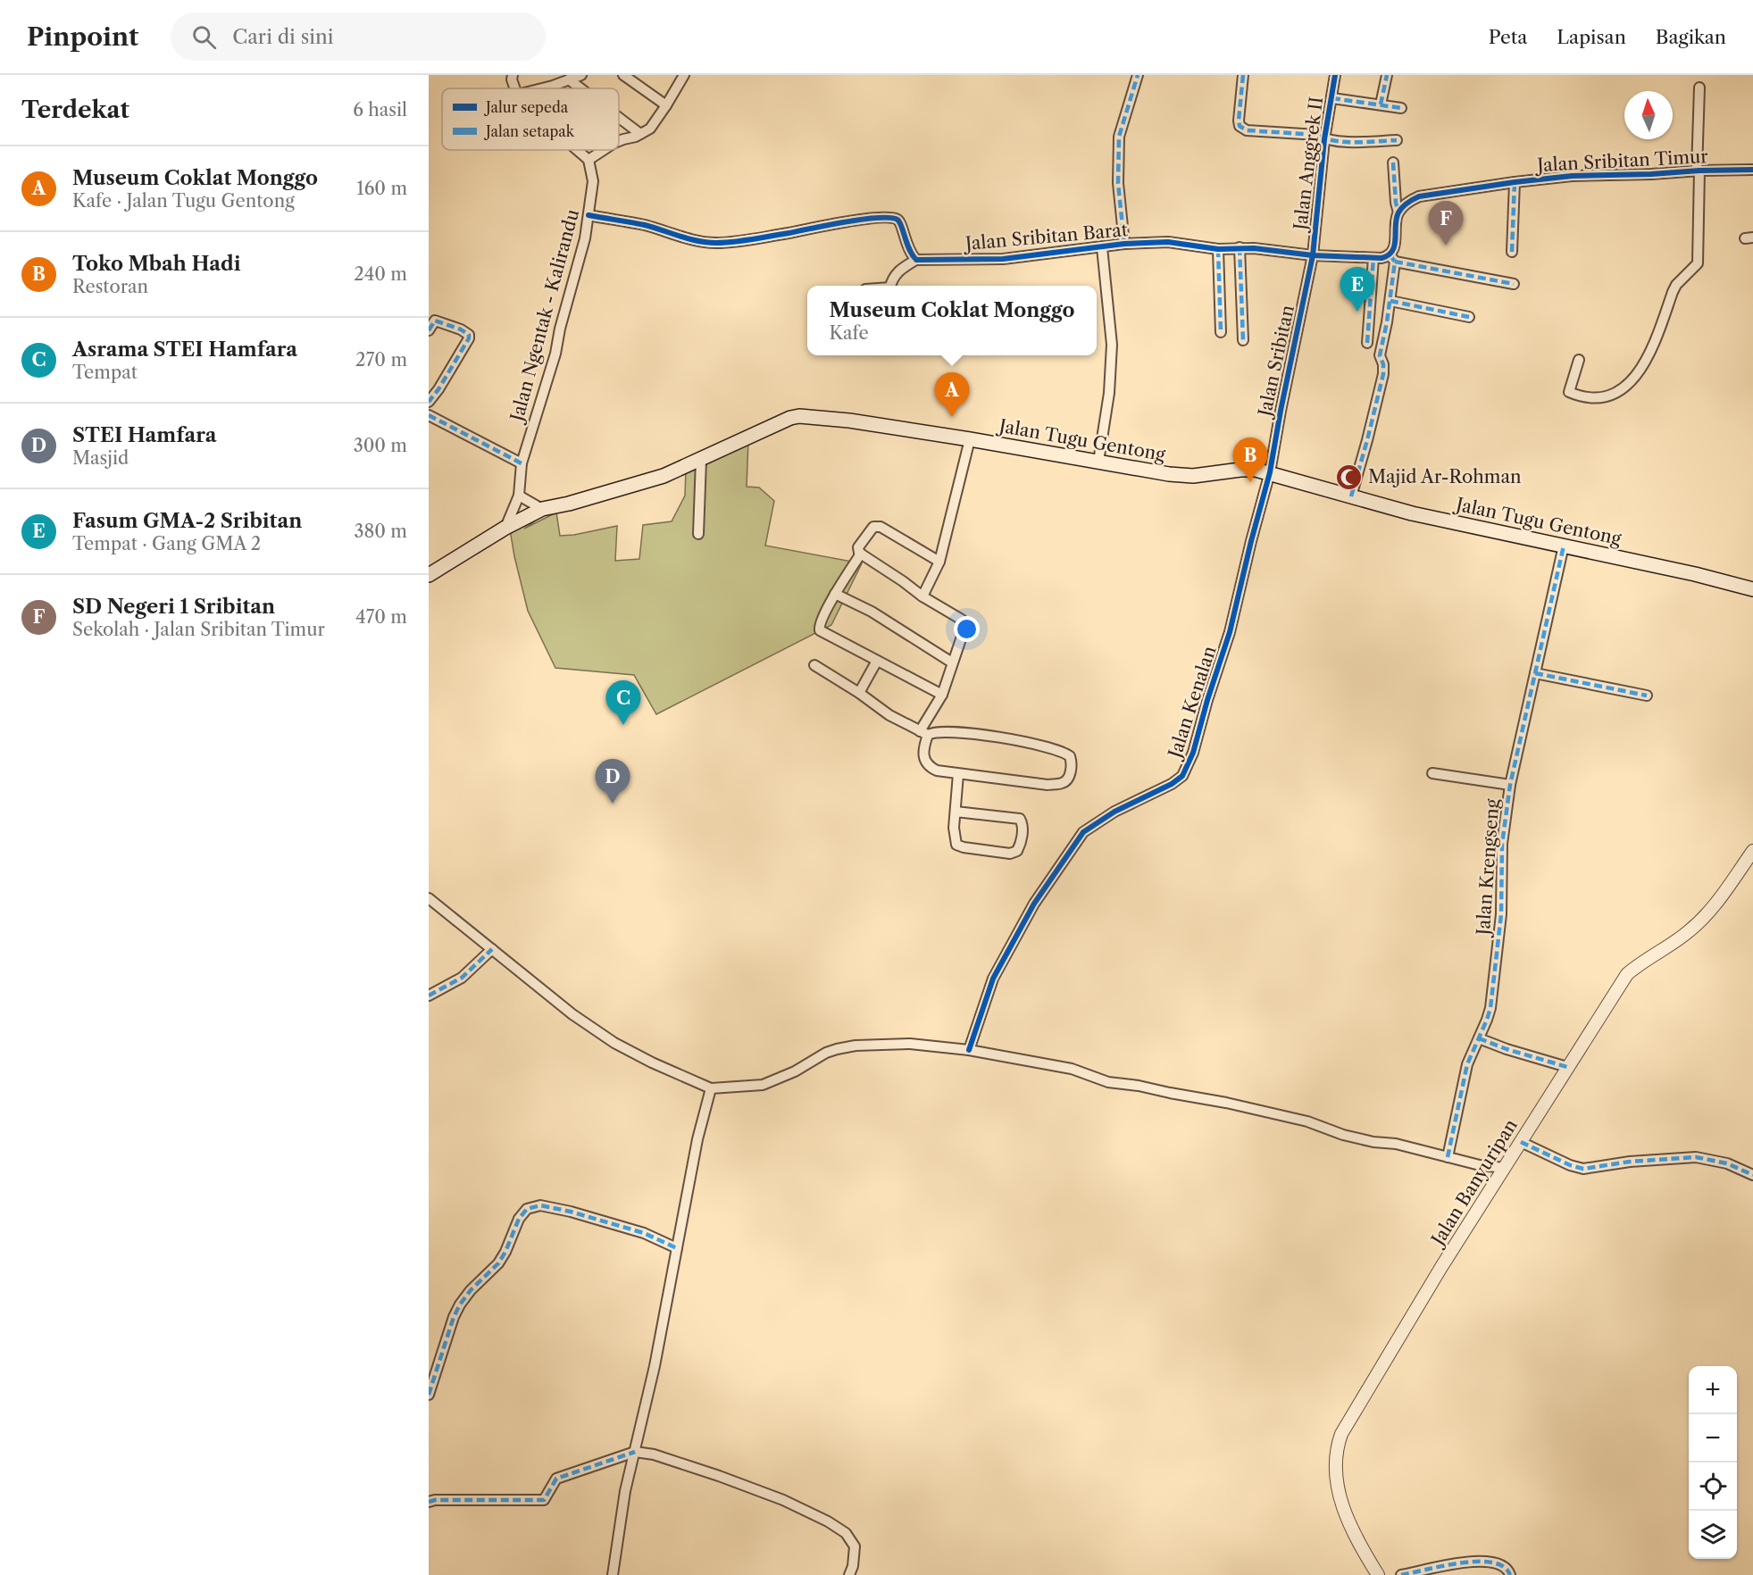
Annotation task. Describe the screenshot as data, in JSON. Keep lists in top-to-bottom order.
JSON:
{
  "streets": {
    "main road": ["Jalan Tugu Gentong"],
    "street": [
      "Jalan Sribitan Timur",
      "Jalan Anggrek II",
      "Jalan Sribitan Barat",
      "Jalan Ngentak - Kalirandu",
      "Jalan Sribitan",
      "Jalan Kenalan",
      "Jalan Krengseng",
      "Jalan Banyuripan"
    ]
  },
  "crossings": [
    ["Jalan Anggrek II", "Jalan Sribitan Barat"],
    ["Jalan Anggrek II", "Jalan Sribitan"],
    ["Jalan Sribitan Barat", "Jalan Sribitan"],
    ["Jalan Ngentak - Kalirandu", "Jalan Tugu Gentong"],
    ["Jalan Sribitan", "Jalan Tugu Gentong"],
    ["Jalan Sribitan", "Jalan Kenalan"],
    ["Jalan Tugu Gentong", "Jalan Kenalan"],
    ["Jalan Tugu Gentong", "Jalan Krengseng"]
  ],
  "places": {
    "mosque": ["Majid Ar-Rohman"]
  },
  "legend": ["Jalur sepeda", "Jalan setapak"],
  "north": "top",
  "page": {
    "header": "Pinpoint",
    "search": "Cari di sini",
    "nav": ["Peta", "Lapisan", "Bagikan"],
    "heading": ["Terdekat", "6 hasil"],
    "list": [
      {
        "mark": "A",
        "name": "Museum Coklat Monggo",
        "note": "Kafe · Jalan Tugu Gentong",
        "value": "160 m"
      },
      {
        "mark": "B",
        "name": "Toko Mbah Hadi",
        "note": "Restoran",
        "value": "240 m"
      },
      {
        "mark": "C",
        "name": "Asrama STEI Hamfara",
        "note": "Tempat",
        "value": "270 m"
      },
      {
        "mark": "D",
        "name": "STEI Hamfara",
        "note": "Masjid",
        "value": "300 m"
      },
      {
        "mark": "E",
        "name": "Fasum GMA-2 Sribitan",
        "note": "Tempat · Gang GMA 2",
        "value": "380 m"
      },
      {
        "mark": "F",
        "name": "SD Negeri 1 Sribitan",
        "note": "Sekolah · Jalan Sribitan Timur",
        "value": "470 m"
      }
    ],
    "pins": [
      "F",
      "E",
      "A",
      "B",
      "C",
      "D"
    ],
    "popup": ["Museum Coklat Monggo", "Kafe"],
    "map_buttons": ["+", "−"]
  }
}
